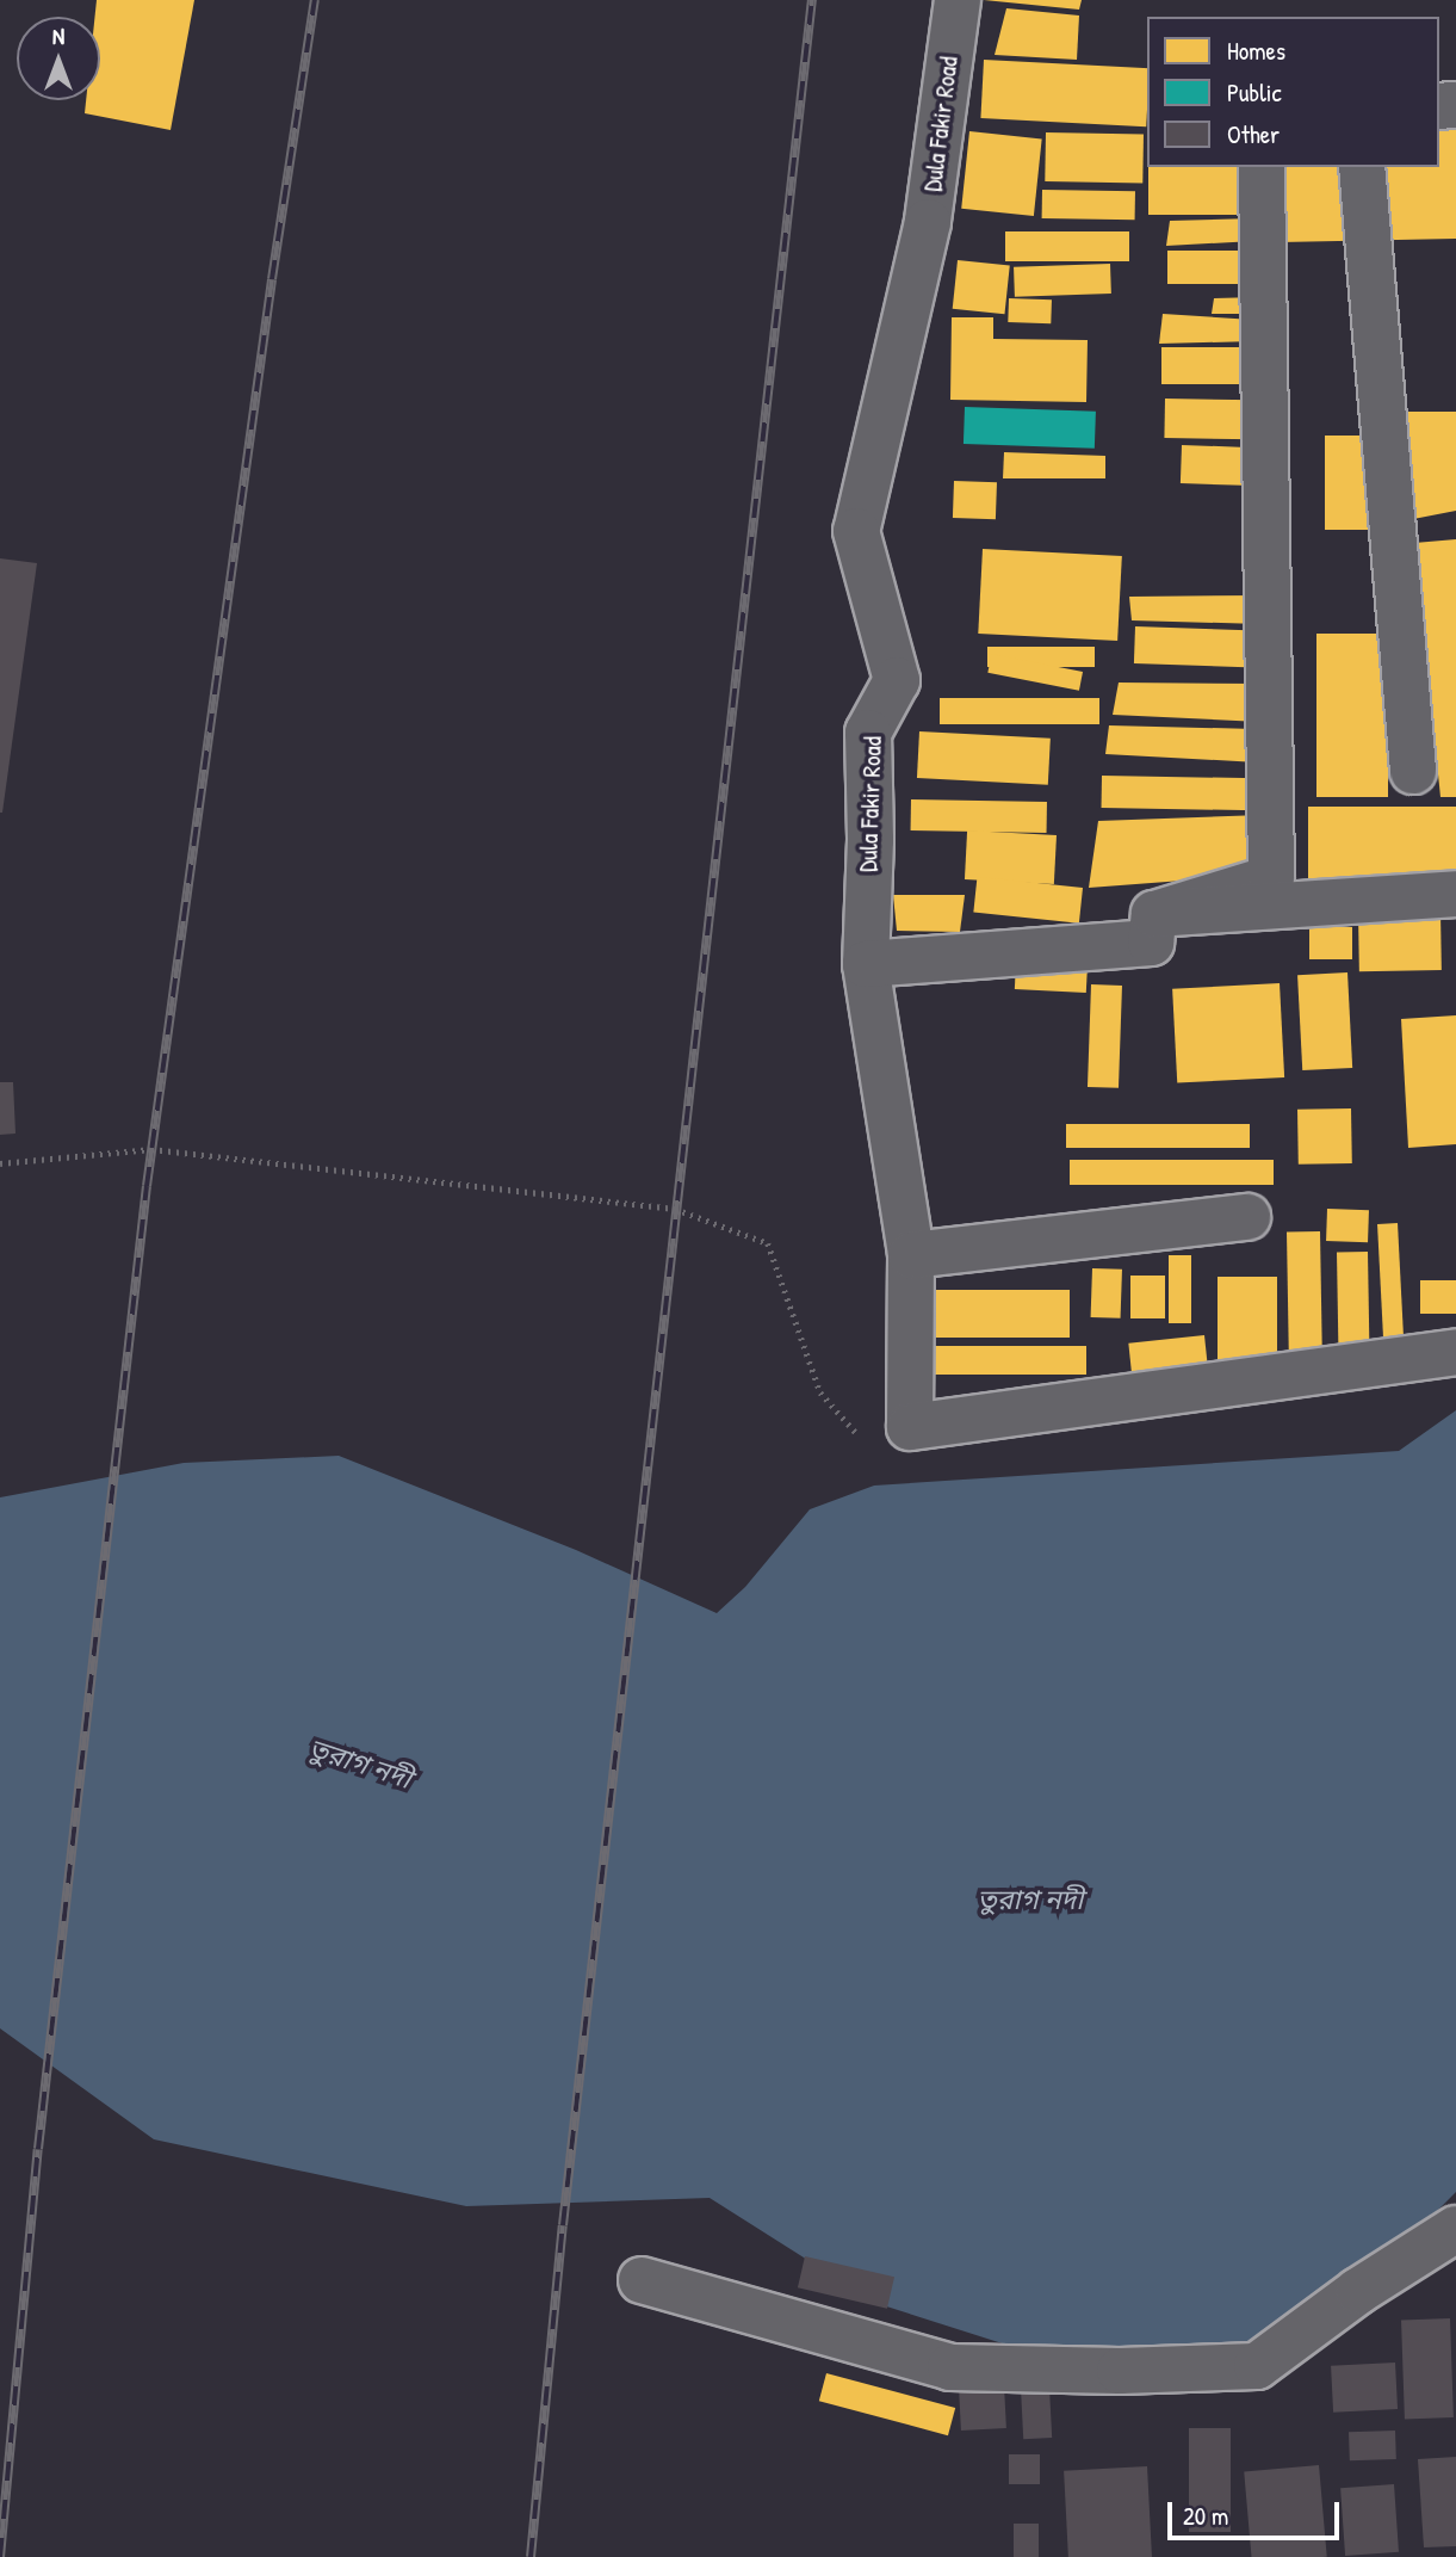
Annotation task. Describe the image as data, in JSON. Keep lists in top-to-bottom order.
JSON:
{
  "streets": {
    "street": ["Dula Fakir Road"]
  },
  "water": ["তুরাগ নদী"],
  "legend": ["Homes", "Public", "Other"],
  "scale_bar": "20 m",
  "north": "top"
}
